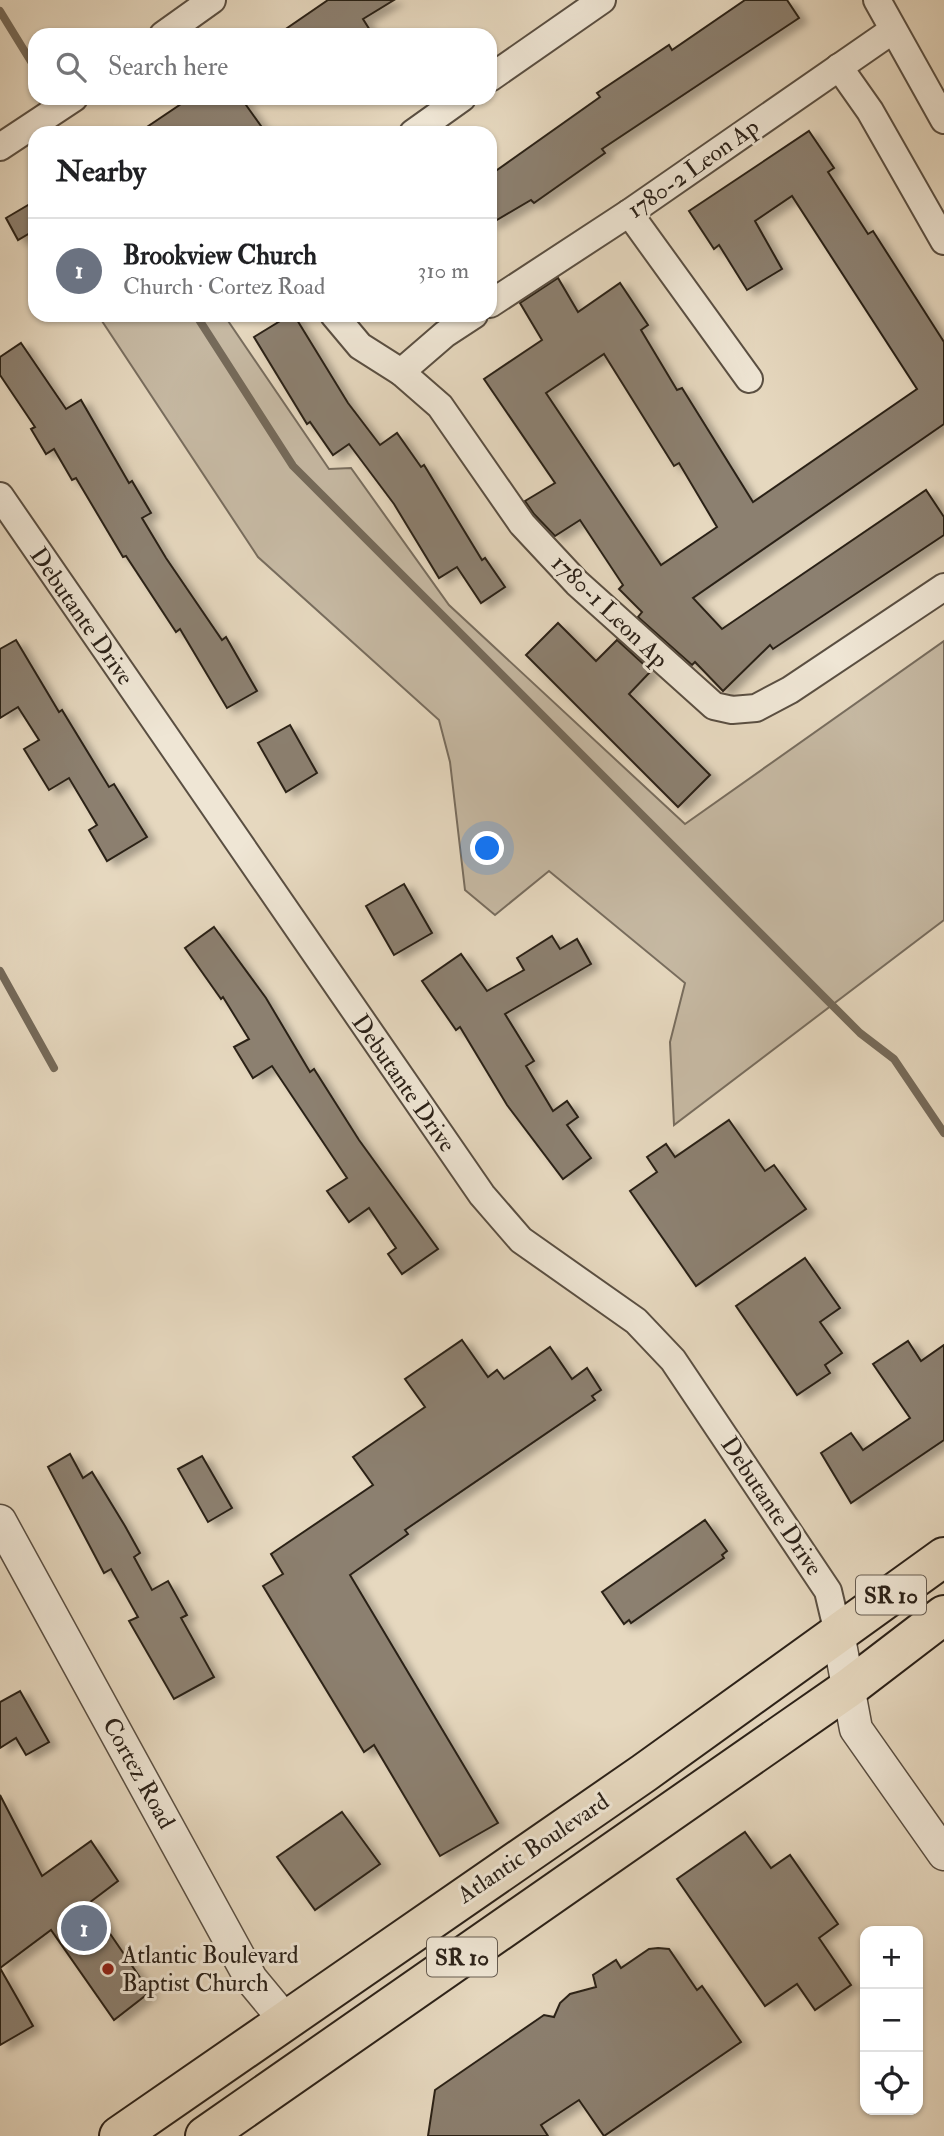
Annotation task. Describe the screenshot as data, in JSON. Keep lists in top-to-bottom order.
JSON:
{
  "streets": {
    "highway": ["SR 10", "Atlantic Boulevard"],
    "street": [
      "1780-2 Leon Ap",
      "1780-1 Leon Ap",
      "Debutante Drive",
      "Cortez Road"
    ]
  },
  "crossings": [
    ["Debutante Drive", "Atlantic Boulevard"],
    ["Cortez Road", "Atlantic Boulevard"]
  ],
  "places": ["Atlantic Boulevard Baptist Church"],
  "page": {
    "search": "Search here",
    "heading": "Nearby",
    "list": [
      {
        "mark": "1",
        "name": "Brookview Church",
        "note": "Church · Cortez Road",
        "value": "310 m"
      }
    ],
    "pins": "1",
    "map_buttons": ["+", "−"]
  }
}
